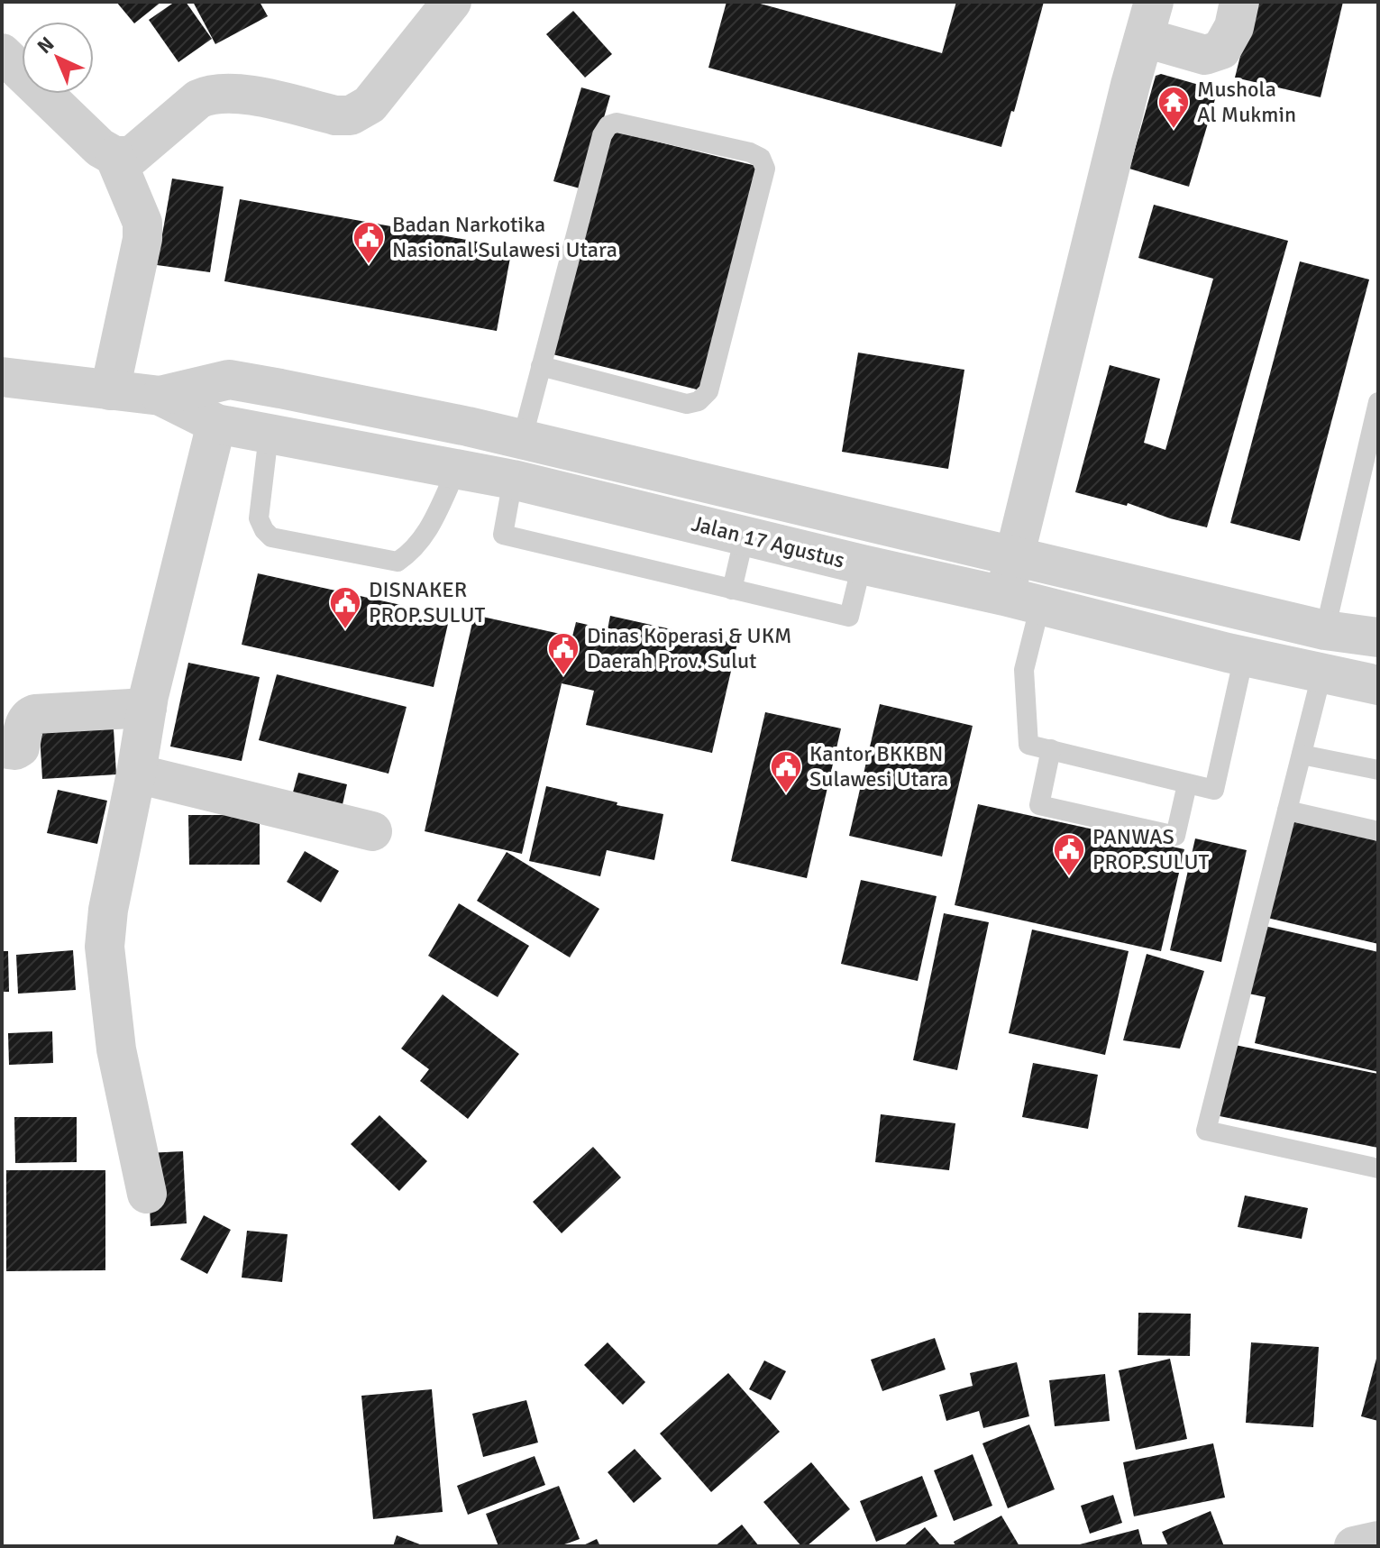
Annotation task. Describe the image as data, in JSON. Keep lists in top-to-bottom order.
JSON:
{
  "streets": {
    "street": ["Jalan 17 Agustus"]
  },
  "places": {
    "temple": ["Mushola Al Mukmin"],
    "public building": [
      "Badan Narkotika Nasional Sulawesi Utara",
      "DISNAKER PROP.SULUT",
      "Dinas Koperasi & UKM Daerah Prov. Sulut",
      "Kantor BKKBN Sulawesi Utara",
      "PANWAS PROP.SULUT"
    ]
  },
  "north": "top left"
}
